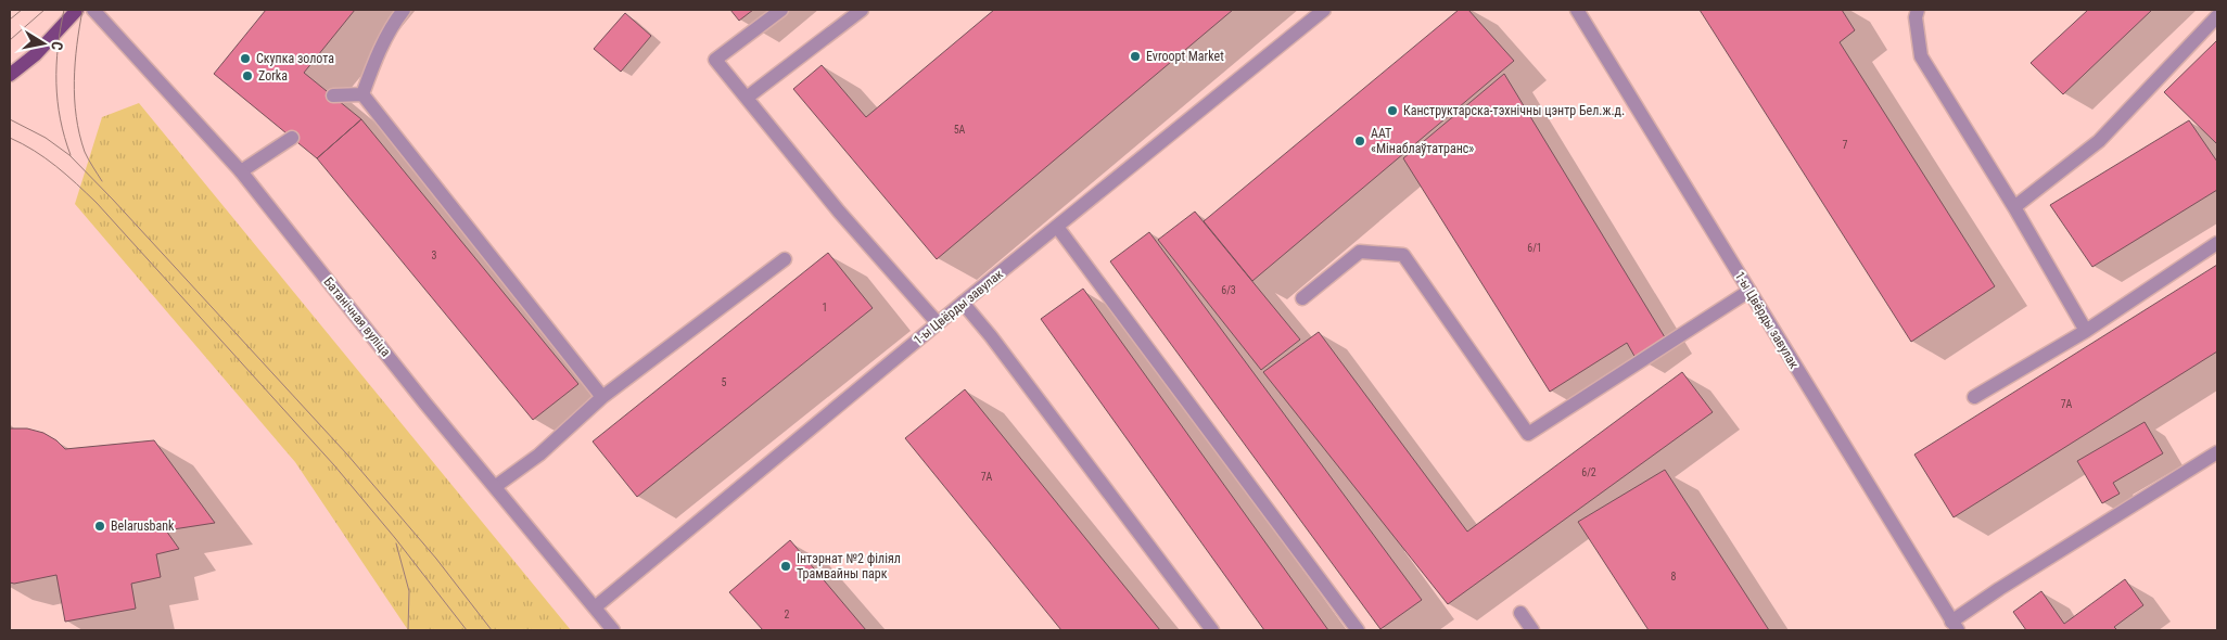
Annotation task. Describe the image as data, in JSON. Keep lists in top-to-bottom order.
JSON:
{
  "streets": {
    "street": ["1-ы Цвёрды завулак", "Батанічная вуліца"]
  },
  "crossings": [
    ["1-ы Цвёрды завулак", "Батанічная вуліца"]
  ],
  "places": [
    "Evroopt Market",
    "Скупка золота",
    "Zorka",
    "Канструктарска-тэхнічны цэнтр Бел.ж.д.",
    "ААТ «Мінаблаўтатранс»",
    "Belarusbank",
    "Інтэрнат №2 філіял Трамвайны парк"
  ],
  "house_numbers": [
    "5А",
    "7",
    "6/1",
    "3",
    "6/3",
    "1",
    "5",
    "7А",
    "6/2",
    "7А",
    "8",
    "2"
  ],
  "north": "right"
}
